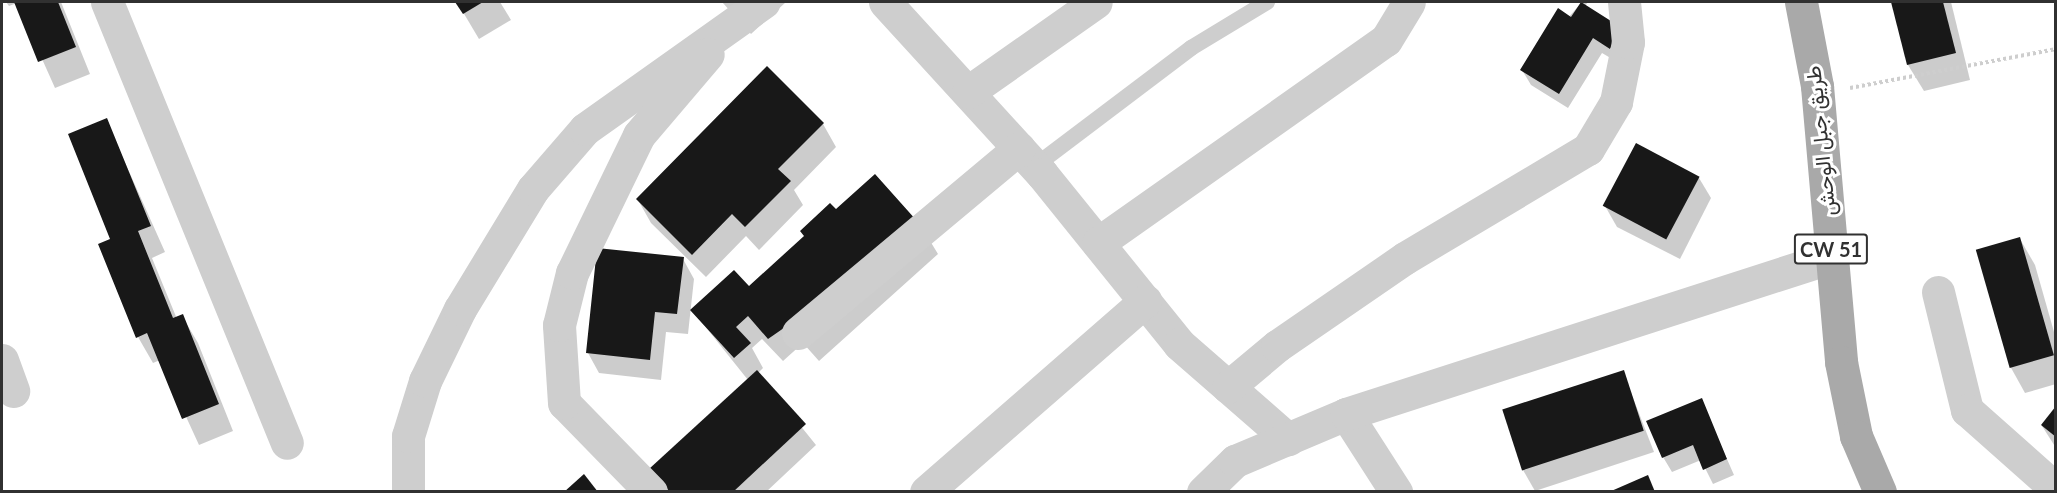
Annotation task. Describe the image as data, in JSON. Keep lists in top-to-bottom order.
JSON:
{
  "streets": {
    "main road": ["طريق جبل الوحش", "CW 51"]
  }
}
